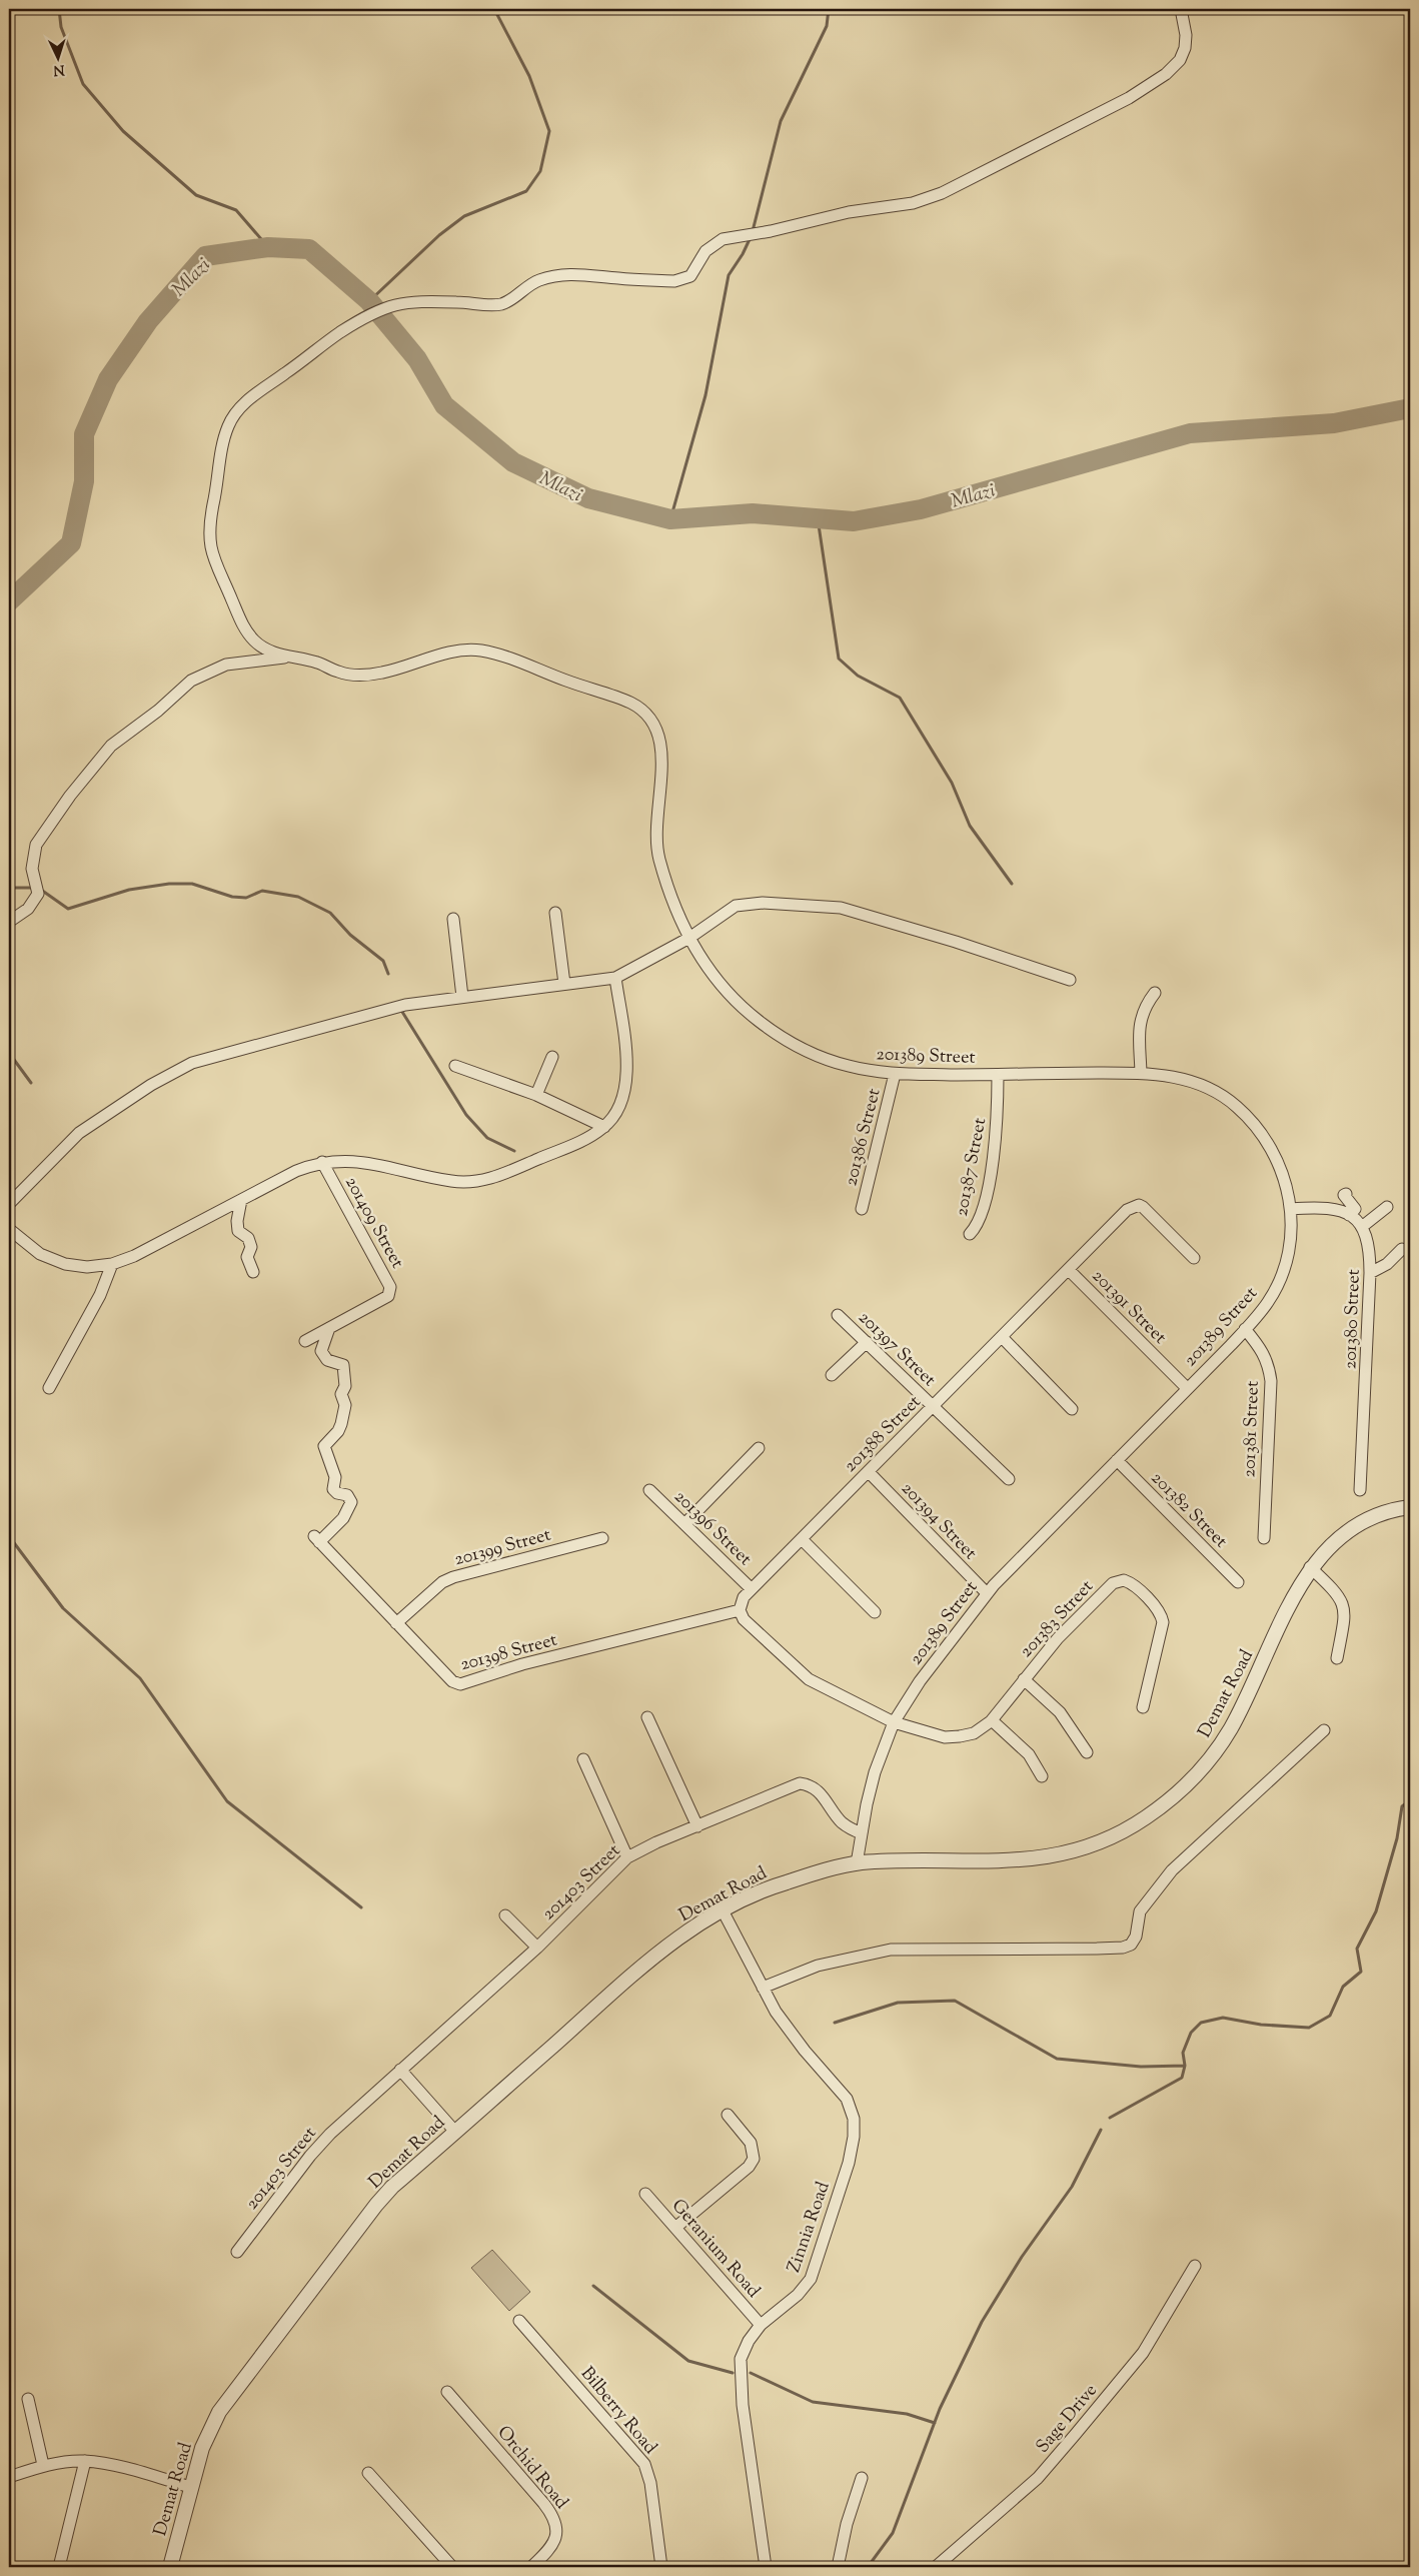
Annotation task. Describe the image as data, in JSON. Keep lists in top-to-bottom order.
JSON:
{
  "streets": {
    "street": [
      "201389 Street",
      "201386 Street",
      "201387 Street",
      "201409 Street",
      "201391 Street",
      "201380 Street",
      "201397 Street",
      "201381 Street",
      "201388 Street",
      "201382 Street",
      "201394 Street",
      "201396 Street",
      "201399 Street",
      "201383 Street",
      "201398 Street",
      "Demat Road",
      "201403 Street",
      "Zinnia Road",
      "Geranium Road",
      "Bilberry Road",
      "Sage Drive",
      "Orchid Road"
    ]
  },
  "crossings": [
    ["201389 Street", "201386 Street"],
    ["201389 Street", "201387 Street"],
    ["201389 Street", "201391 Street"],
    ["201389 Street", "201381 Street"],
    ["201389 Street", "201382 Street"],
    ["201389 Street", "201394 Street"],
    ["201389 Street", "201383 Street"],
    ["201389 Street", "Demat Road"],
    ["201389 Street", "201403 Street"],
    ["201409 Street", "201398 Street"],
    ["201391 Street", "201388 Street"],
    ["201397 Street", "201388 Street"],
    ["201388 Street", "201394 Street"],
    ["201388 Street", "201396 Street"],
    ["201388 Street", "201398 Street"],
    ["201399 Street", "201398 Street"],
    ["Demat Road", "Zinnia Road"],
    ["Zinnia Road", "Geranium Road"]
  ],
  "water": ["Mlazi"],
  "north": "bottom"
}
